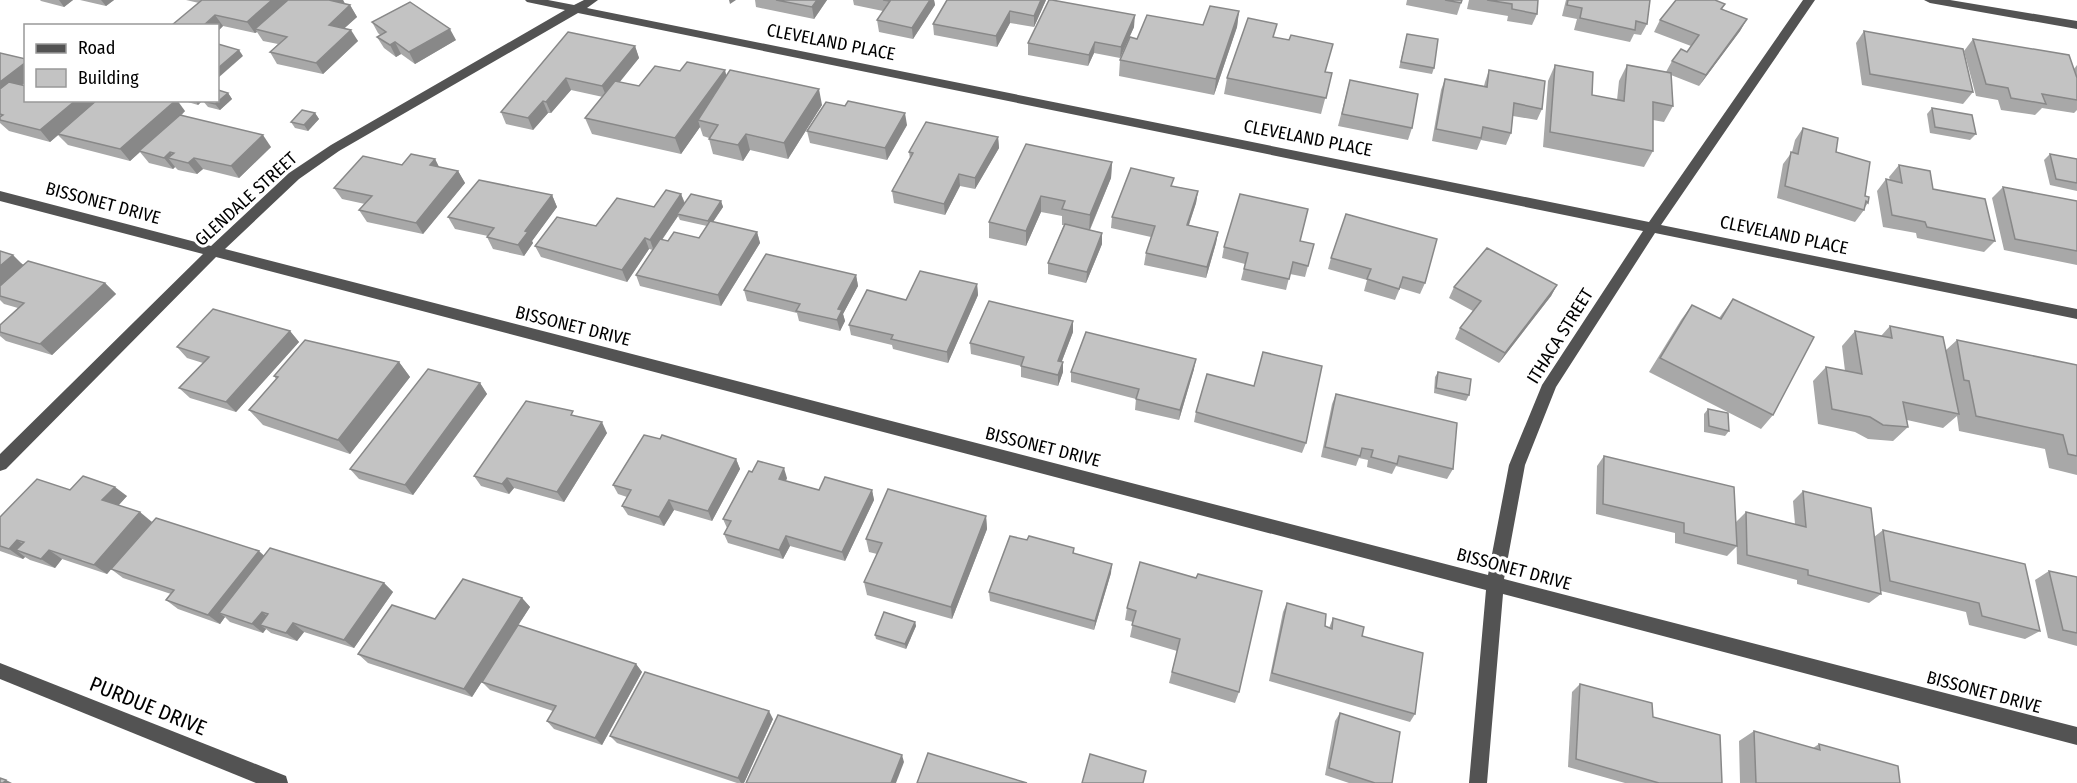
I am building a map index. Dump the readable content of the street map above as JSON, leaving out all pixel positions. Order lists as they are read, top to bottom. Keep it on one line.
{"streets":{"street":["CLEVELAND PLACE","GLENDALE STREET","BISSONET DRIVE","ITHACA STREET","PURDUE DRIVE"]},"crossings":[["CLEVELAND PLACE","GLENDALE STREET"],["CLEVELAND PLACE","ITHACA STREET"],["GLENDALE STREET","BISSONET DRIVE"],["BISSONET DRIVE","ITHACA STREET"]],"legend":["Road","Building"]}
